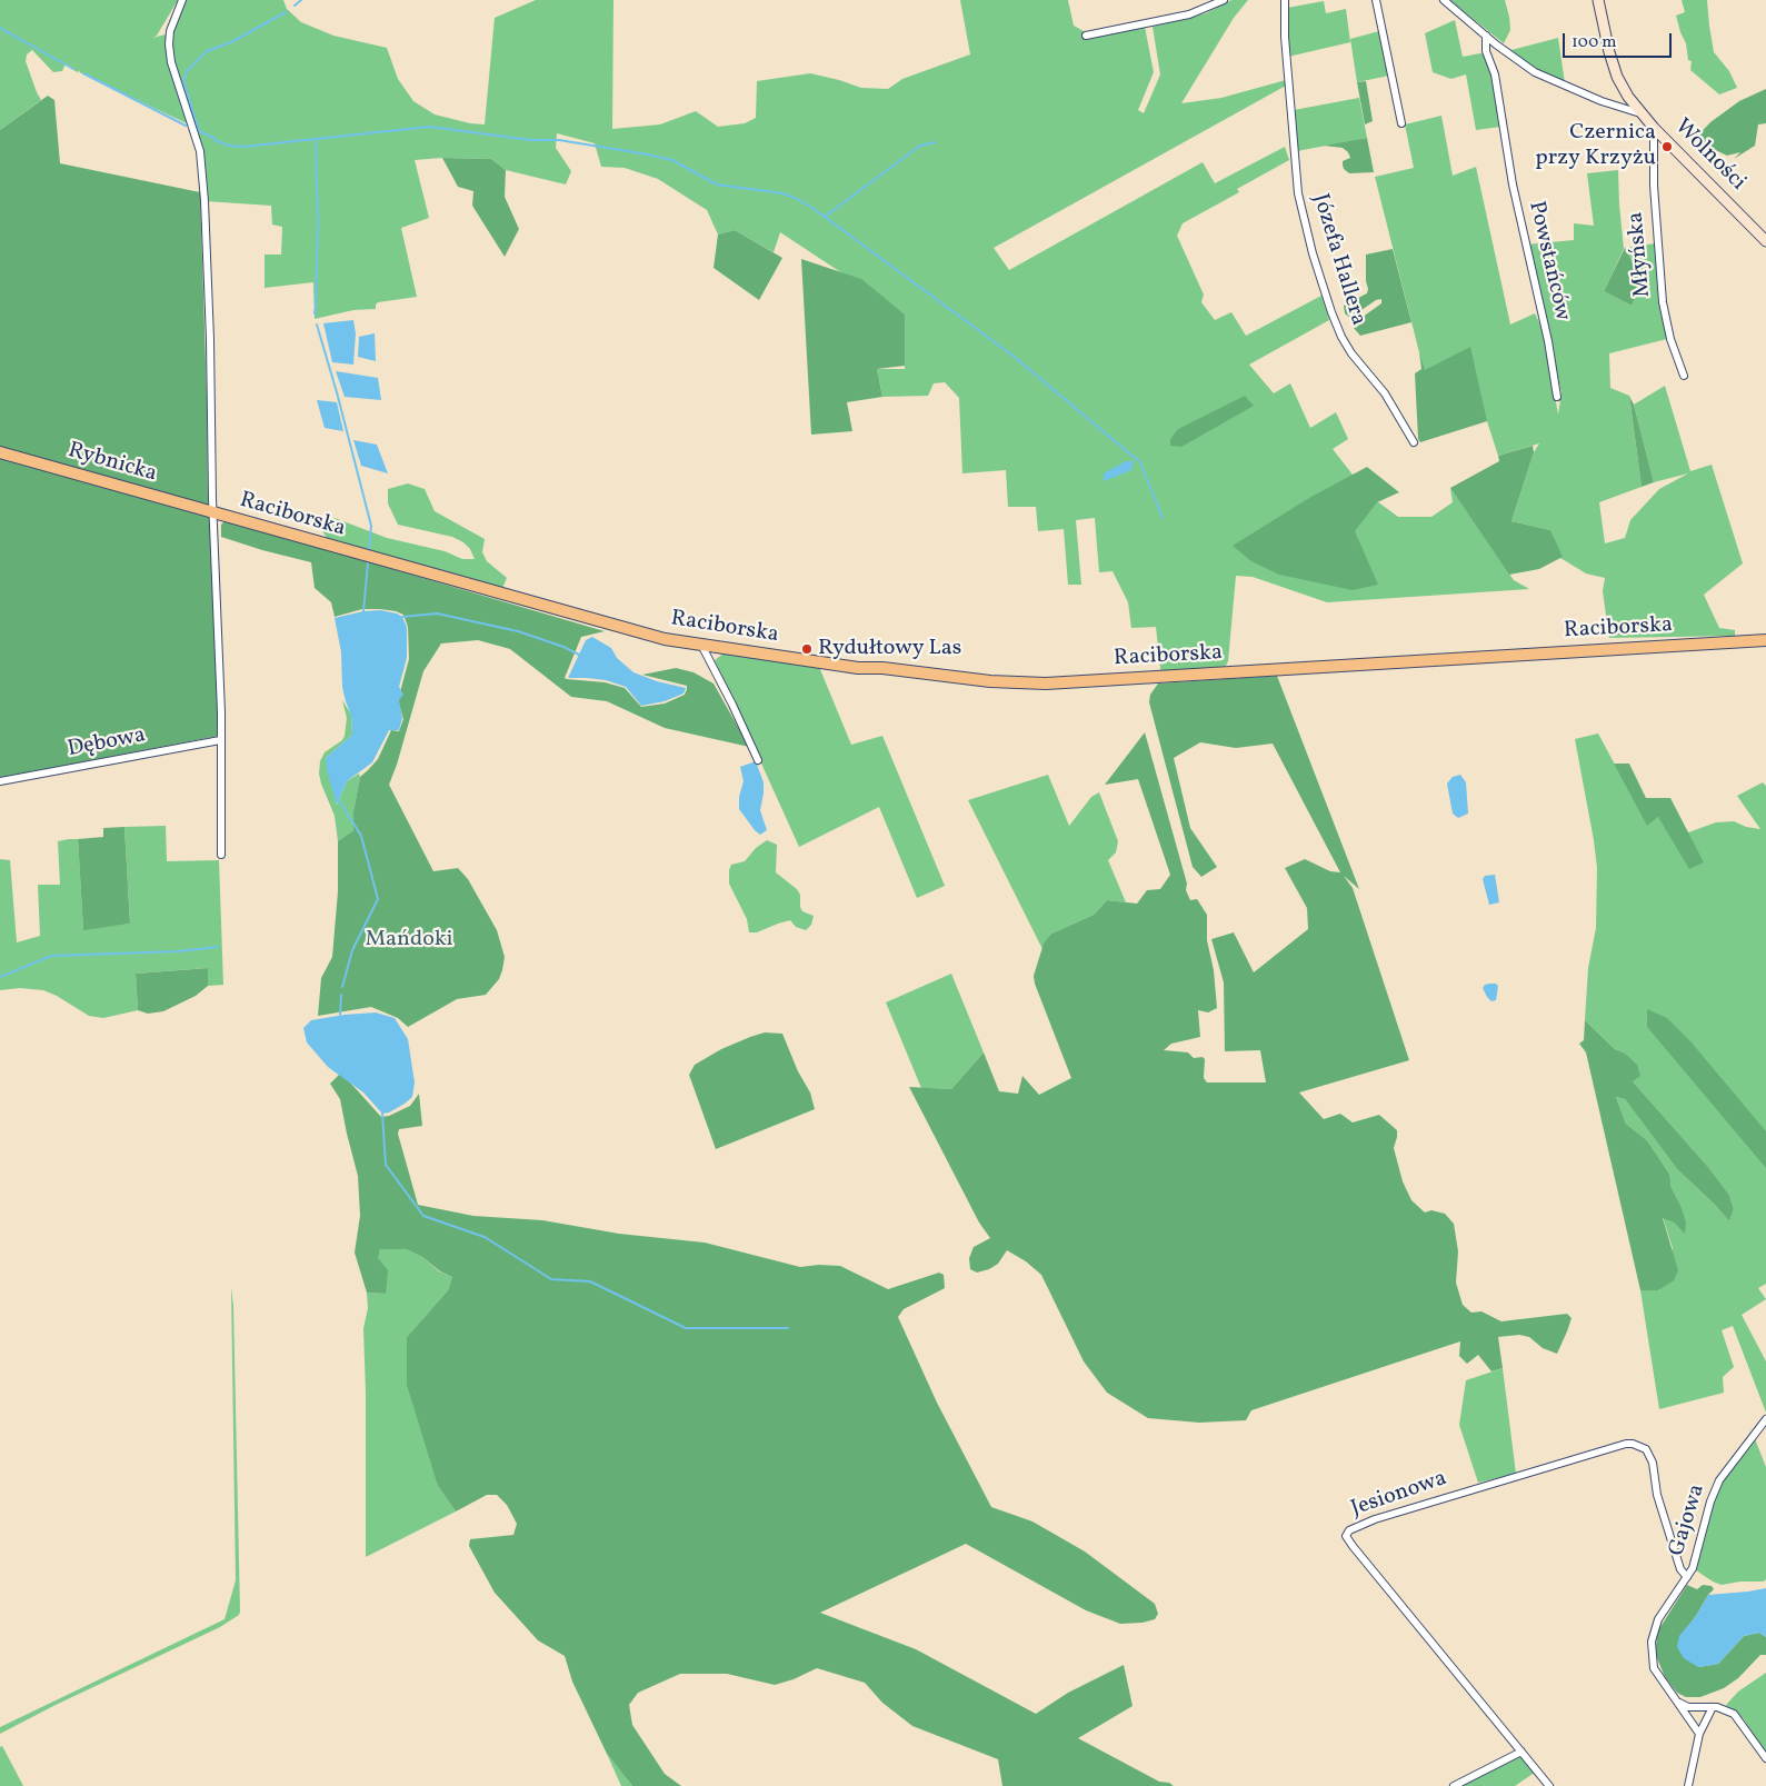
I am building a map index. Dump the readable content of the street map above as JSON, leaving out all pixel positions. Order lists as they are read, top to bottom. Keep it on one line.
{"streets":{"main road":["Rybnicka","Raciborska"],"street":["Wolności","Młyńska","Józefa Hallera","Powstańców","Dębowa","Jesionowa","Gajowa"]},"crossings":[["Wolności","Młyńska"],["Rybnicka","Raciborska"],["Jesionowa","Gajowa"]],"parks":["Mańdoki"],"places":["Czernica przy Krzyżu","Rydułtowy Las"],"scale_bar":"100 m"}
